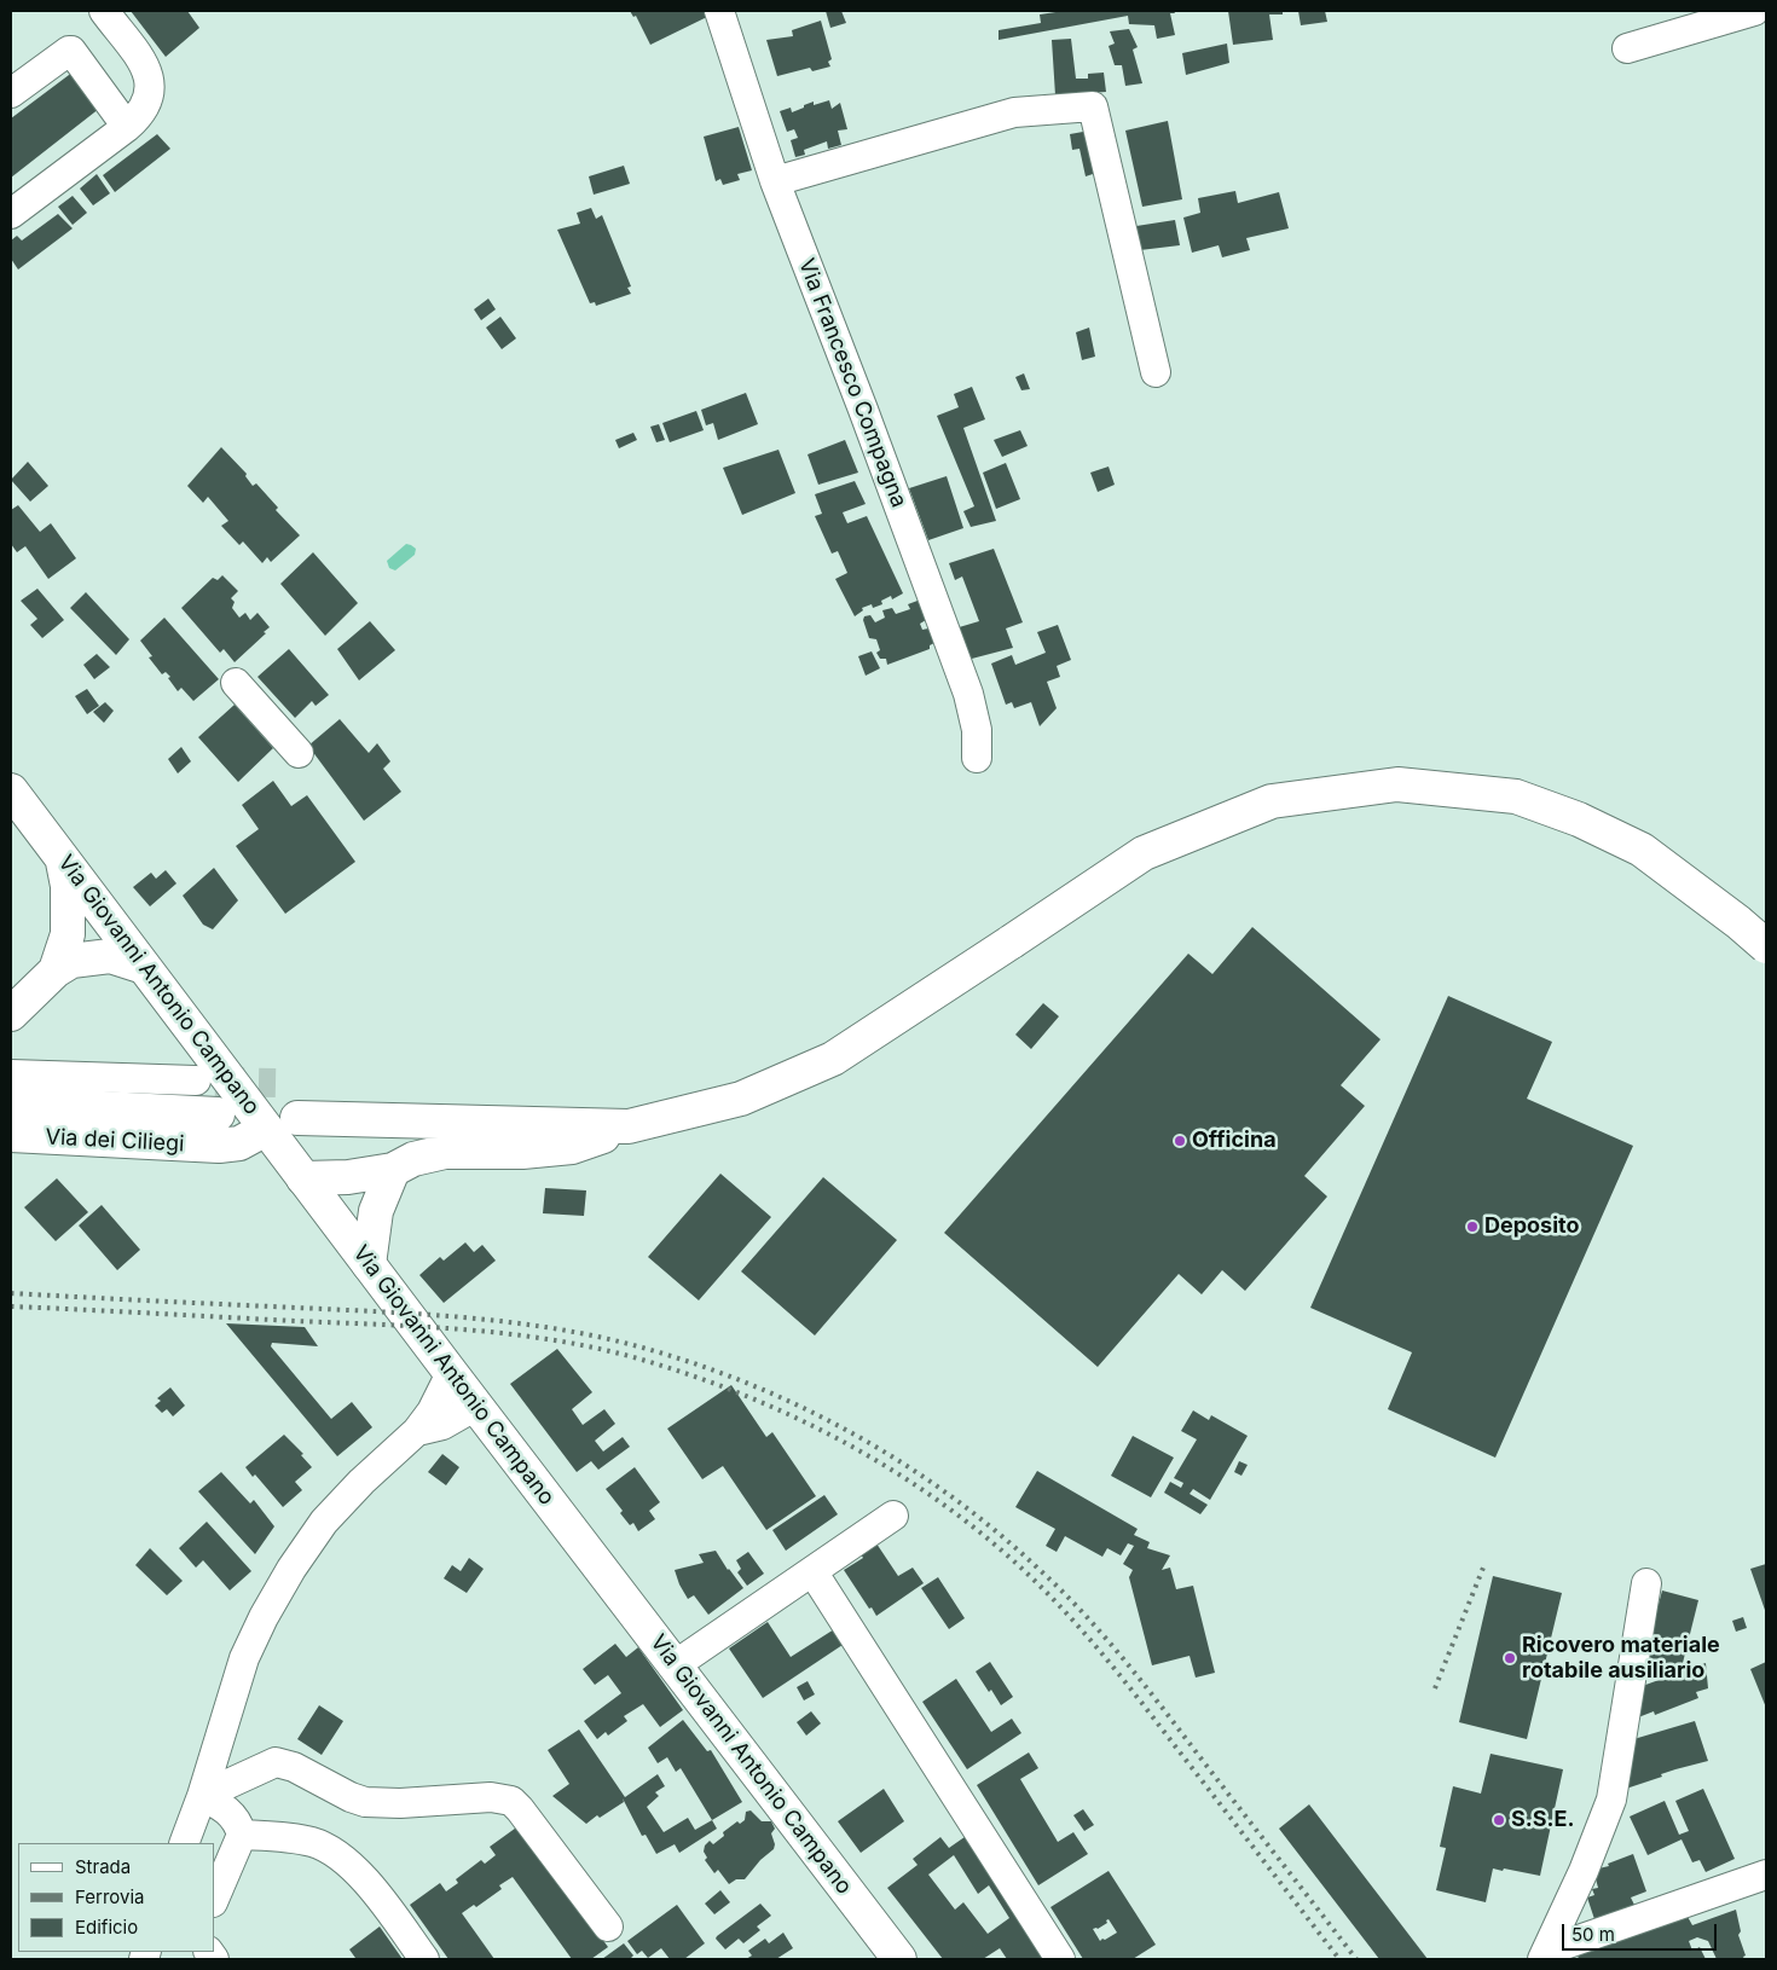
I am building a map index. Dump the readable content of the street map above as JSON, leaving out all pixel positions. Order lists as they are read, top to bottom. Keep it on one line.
{"streets":{"main road":["Via Giovanni Antonio Campano","Via dei Ciliegi"],"street":["Via Francesco Compagna"]},"crossings":[["Via Giovanni Antonio Campano","Via dei Ciliegi"]],"places":["Officina","Deposito","Ricovero materiale rotabile ausiliario","S.S.E."],"legend":["Strada","Ferrovia","Edificio"],"scale_bar":"50 m"}
